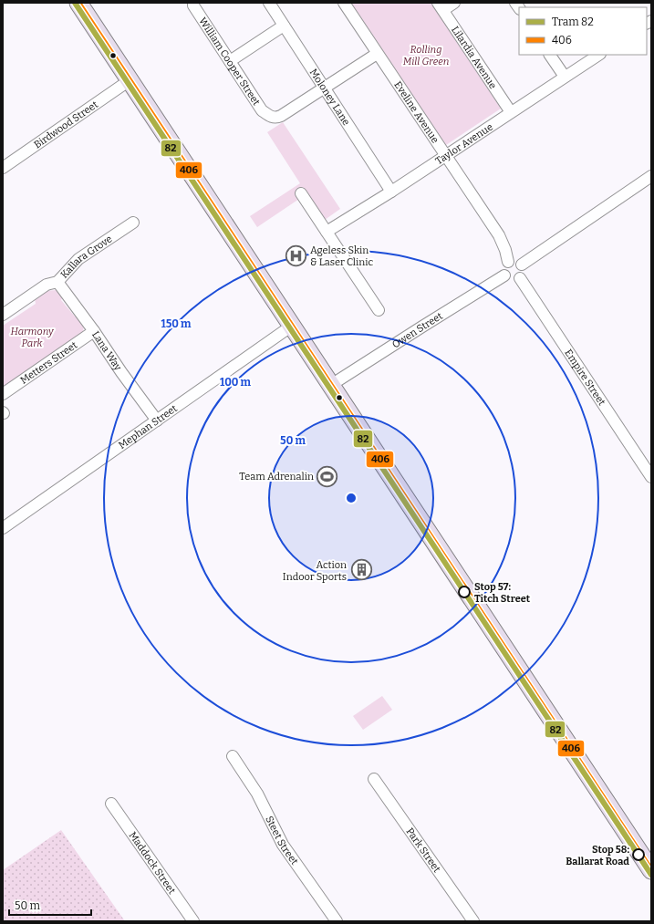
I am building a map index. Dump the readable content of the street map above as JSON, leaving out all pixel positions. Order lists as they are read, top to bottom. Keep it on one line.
{"streets":{"street":["Lilardia Avenue","William Cooper Street","Moloney Lane","Eveline Avenue","Birdwood Street","Taylor Avenue","Kallara Grove","Owen Street","Lana Way","Metters Street","Empire Street","Mephan Street","Steet Street","Park Street","Maddock Street"]},"crossings":[["Lilardia Avenue","Taylor Avenue"],["William Cooper Street","Moloney Lane"],["Moloney Lane","Taylor Avenue"],["Eveline Avenue","Taylor Avenue"],["Eveline Avenue","Owen Street"],["Eveline Avenue","Empire Street"],["Kallara Grove","Lana Way"],["Owen Street","Empire Street"],["Lana Way","Metters Street"],["Lana Way","Mephan Street"]],"parks":["Rolling Mill Green","Harmony Park"],"places":{"hospital":["Ageless Skin & Laser Clinic"],"sports":["Team Adrenalin"],"building":["Action Indoor Sports"],"other":["Stop 57: Titch Street","Stop 58: Ballarat Road"]},"lines":["tram line 82","transit line 406"],"legend":["Tram 82","406"],"scale_bar":"50 m","rings":["150 m","100 m","50 m"]}
